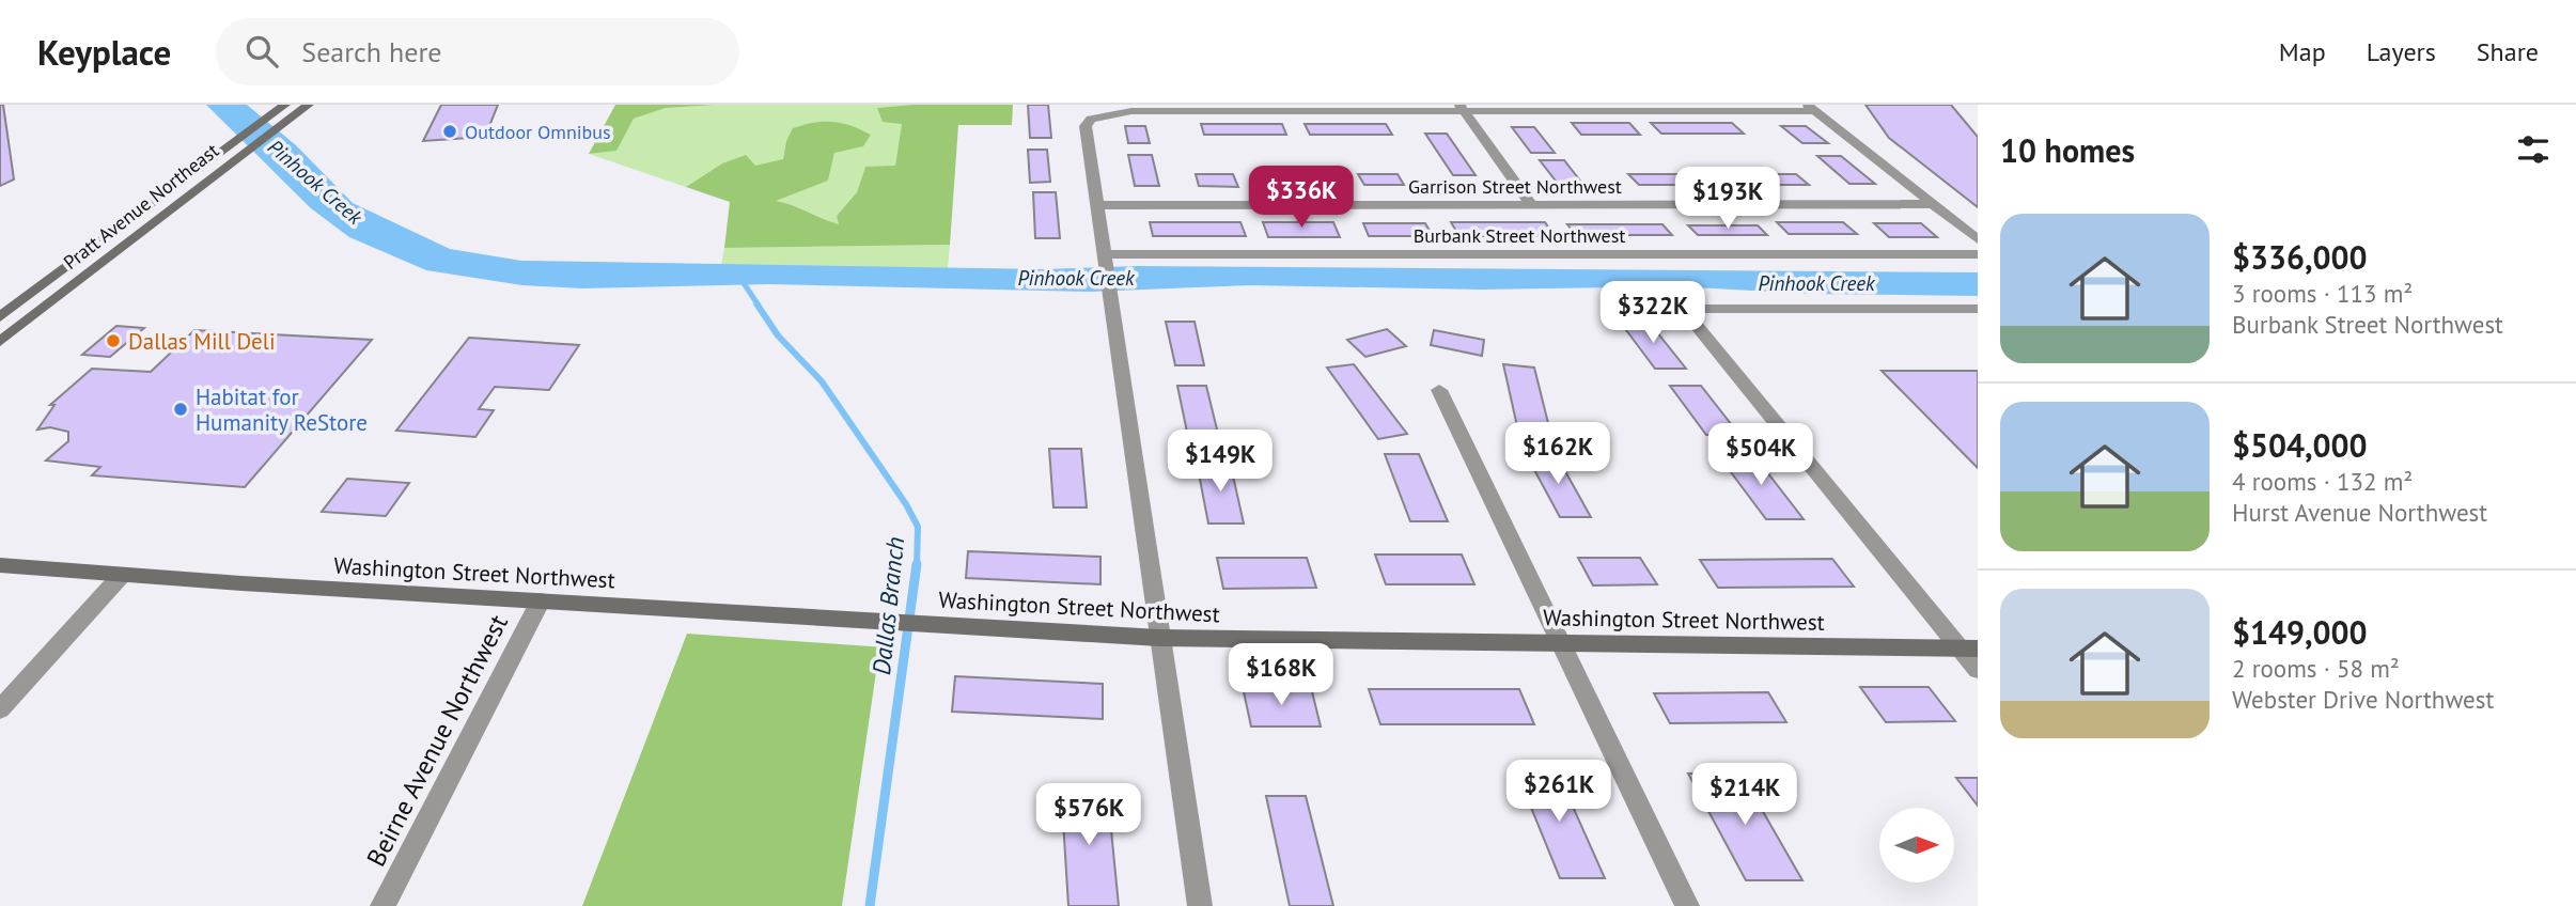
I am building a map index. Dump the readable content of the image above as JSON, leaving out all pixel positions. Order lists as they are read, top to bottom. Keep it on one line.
{"streets":{"main road":["Pratt Avenue Northeast","Washington Street Northwest"],"street":["Garrison Street Northwest","Burbank Street Northwest","Beirne Avenue Northwest"]},"crossings":[["Washington Street Northwest","Beirne Avenue Northwest"]],"water":["Pinhook Creek","Dallas Branch"],"places":["Outdoor Omnibus","Dallas Mill Deli","Habitat for Humanity ReStore"],"north":"right","page":{"header":"Keyplace","search":"Search here","nav":["Map","Layers","Share"],"heading":"10 homes","price":["$336K","$193K","$322K","$162K","$504K","$149K","$168K","$261K","$214K","$576K"],"list":[{"name":"$336,000","note":"3 rooms · 113 m² · Burbank Street Northwest"},{"name":"$504,000","note":"4 rooms · 132 m² · Hurst Avenue Northwest"},{"name":"$149,000","note":"2 rooms · 58 m² · Webster Drive Northwest"}]}}
